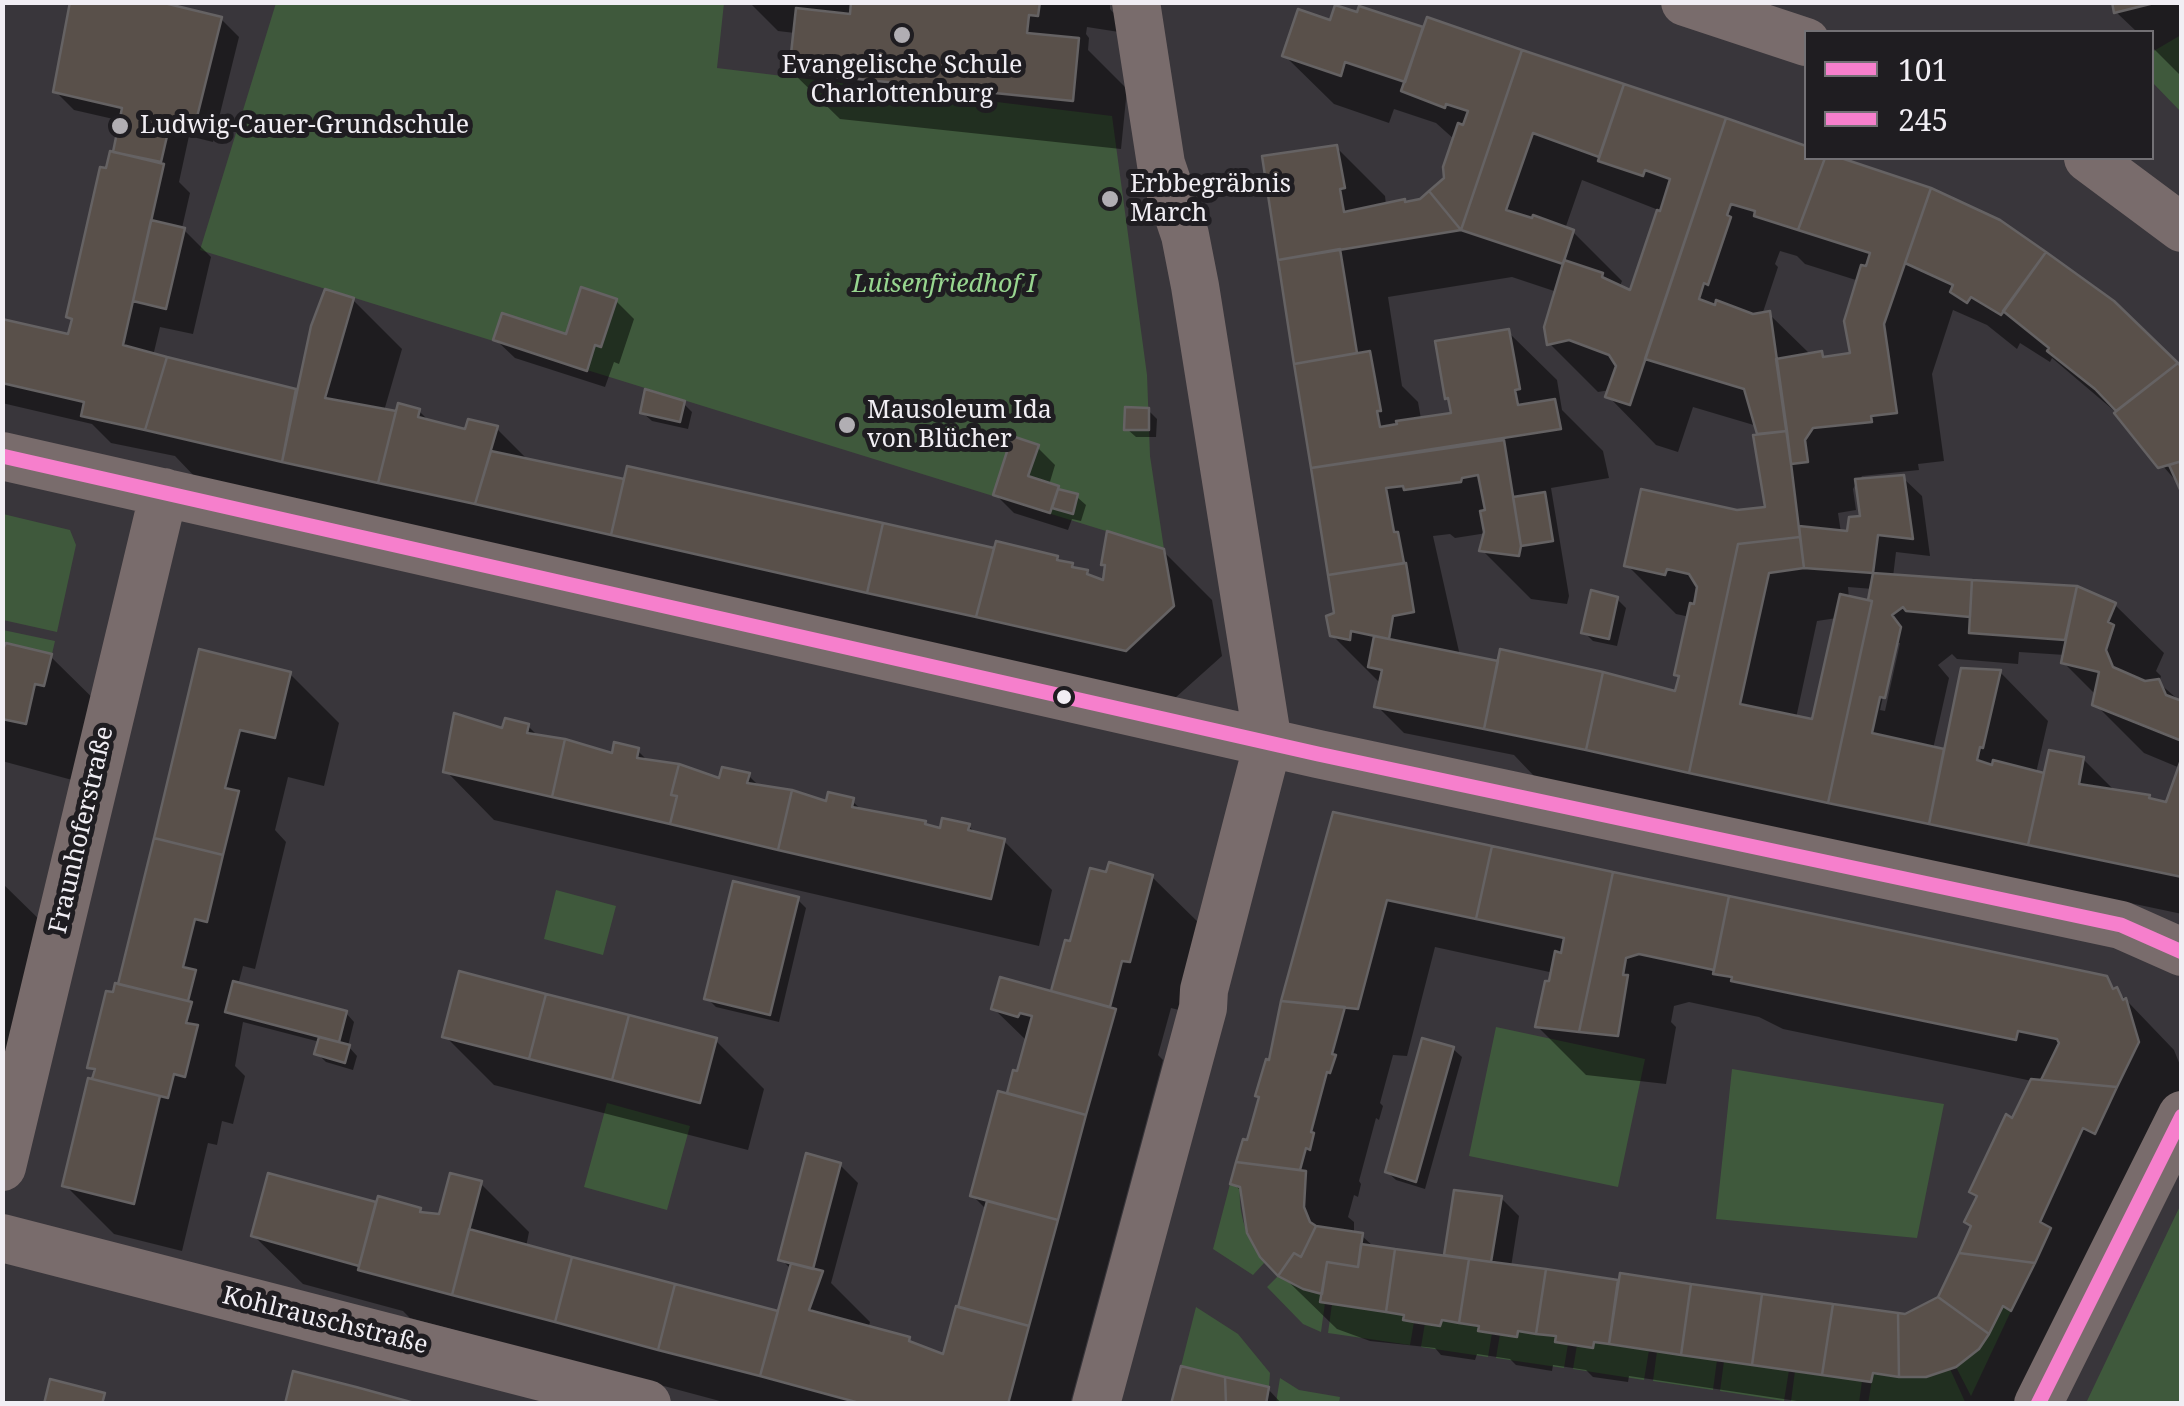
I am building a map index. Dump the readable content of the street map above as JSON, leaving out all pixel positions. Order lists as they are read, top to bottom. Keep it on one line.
{"streets":{"street":["Fraunhoferstraße","Kohlrauschstraße"]},"parks":["Luisenfriedhof I"],"places":["Evangelische Schule Charlottenburg","Ludwig-Cauer-Grundschule","Erbbegräbnis March","Mausoleum Ida von Blücher"],"lines":["transit line 101","transit line 245"],"legend":["101","245"]}
